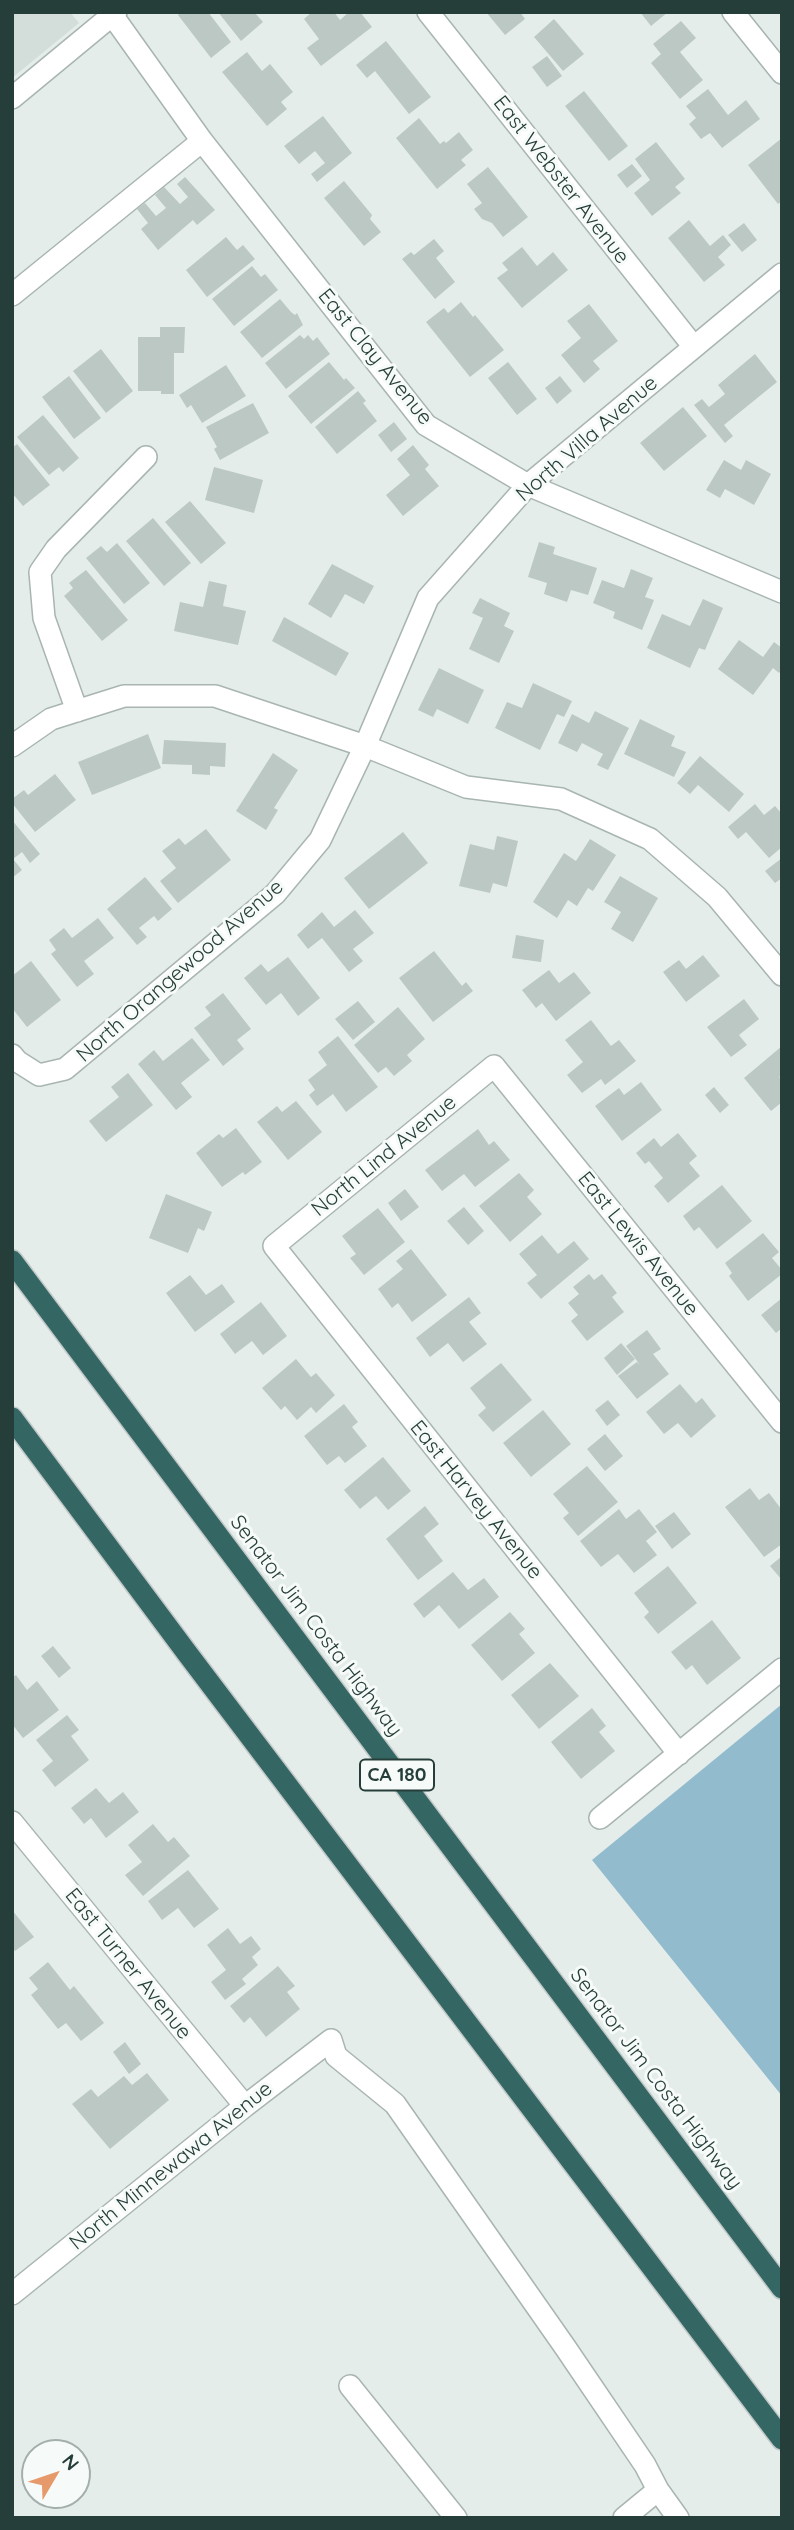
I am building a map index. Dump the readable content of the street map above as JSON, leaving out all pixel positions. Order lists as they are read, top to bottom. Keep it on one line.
{"streets":{"highway":["Senator Jim Costa Highway","CA 180"],"street":["East Webster Avenue","East Clay Avenue","North Villa Avenue","North Orangewood Avenue","North Lind Avenue","East Lewis Avenue","East Harvey Avenue","East Turner Avenue","North Minnewawa Avenue"]},"crossings":[["East Webster Avenue","North Villa Avenue"],["East Clay Avenue","North Villa Avenue"],["North Villa Avenue","North Orangewood Avenue"],["North Lind Avenue","East Lewis Avenue"],["North Lind Avenue","East Harvey Avenue"],["East Turner Avenue","North Minnewawa Avenue"]],"north":"top right"}
